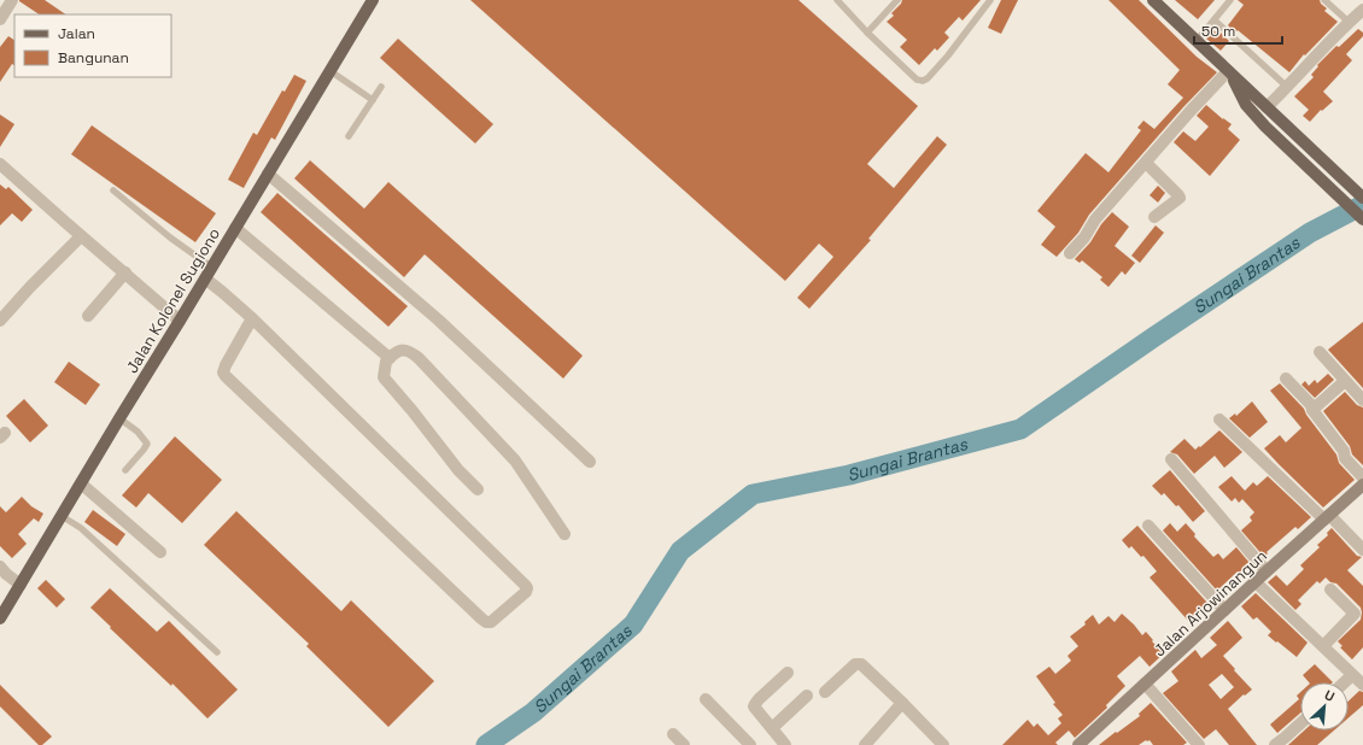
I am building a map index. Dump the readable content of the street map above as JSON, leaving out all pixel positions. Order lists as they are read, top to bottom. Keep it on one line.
{"streets":{"main road":["Jalan Kolonel Sugiono","Jalan Arjowinangun"]},"water":["Sungai Brantas"],"legend":["Jalan","Bangunan"],"scale_bar":"50 m","north":"top right"}
